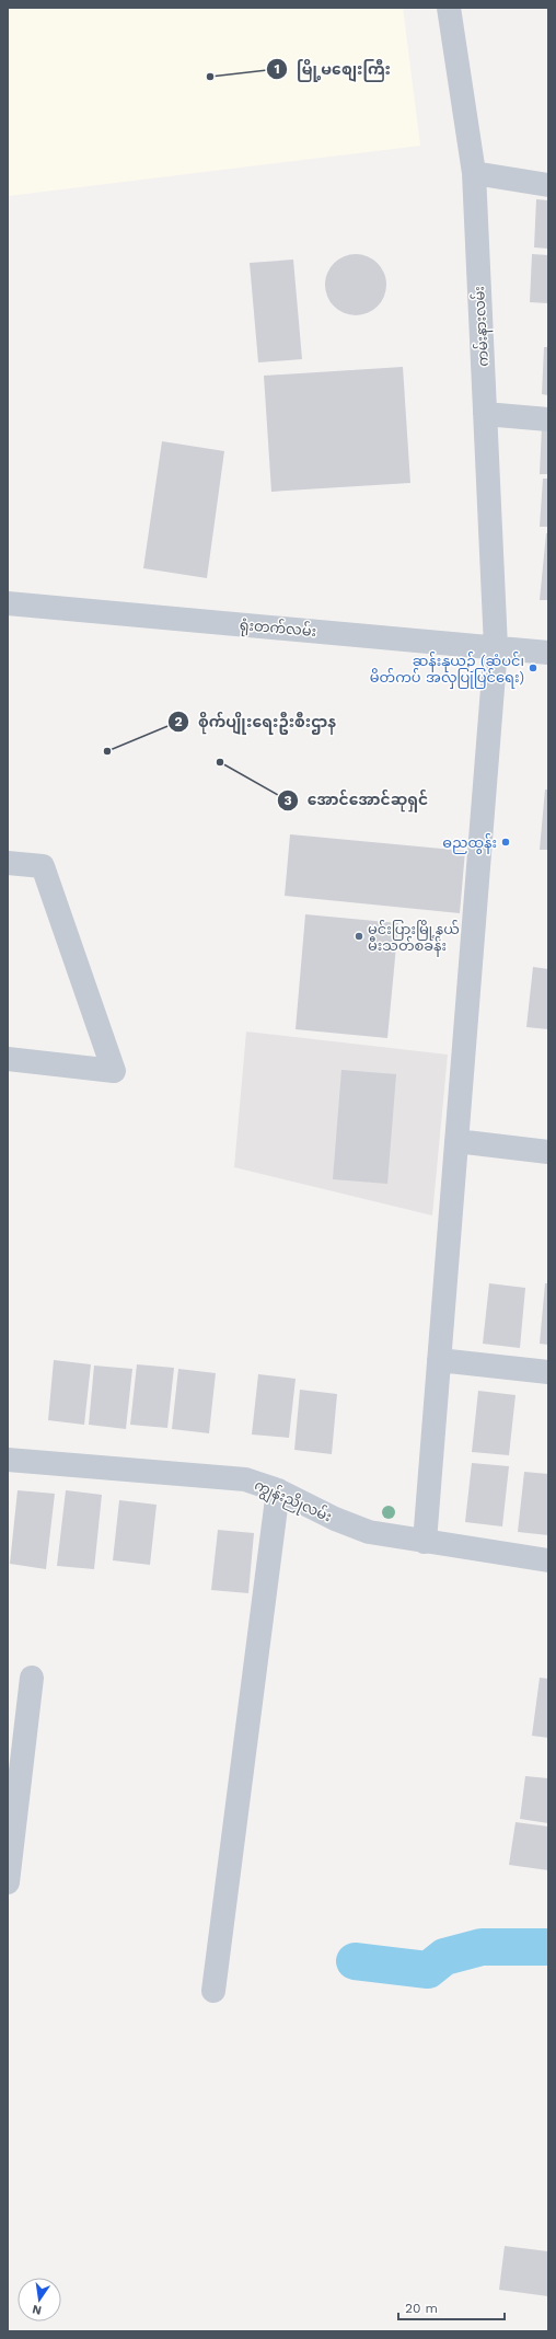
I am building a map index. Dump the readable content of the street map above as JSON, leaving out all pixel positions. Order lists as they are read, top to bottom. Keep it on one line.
{"streets":{"street":["ကမ်းနားလမ်း","ရုံးတက်လမ်း","ကျွန်းညိုလမ်း"]},"crossings":[["ကမ်းနားလမ်း","ရုံးတက်လမ်း"],["ကမ်းနားလမ်း","ကျွန်းညိုလမ်း"]],"places":["မြို့မစျေးကြီး","ဆန်းနုယဉ် (ဆံပင်၊ မိတ်ကပ် အလှပြုပြင်ရေး)","စိုက်ပျိုးရေးဦးစီးဌာန","အောင်အောင်ဆုရှင်","ဓညထွန်း","မင်းပြားမြို့နယ် မီးသတ်စခန်း"],"scale_bar":"20 m","north":"bottom"}
